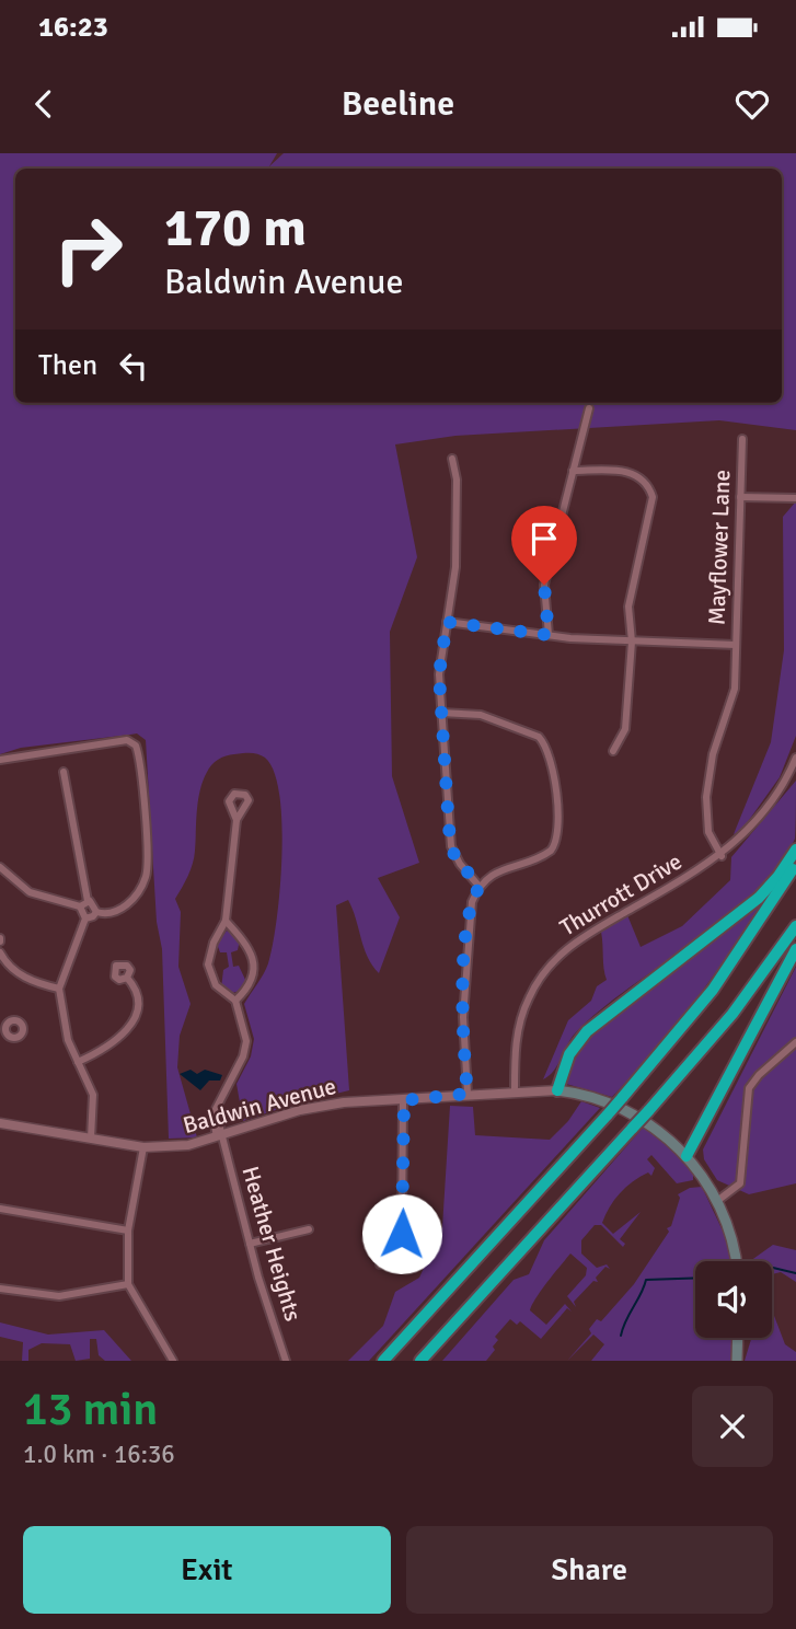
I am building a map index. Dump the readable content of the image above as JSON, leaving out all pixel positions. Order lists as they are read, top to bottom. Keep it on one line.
{"streets":{"main road":["Baldwin Avenue"],"street":["Mayflower Lane","Thurrott Drive","Heather Heights"]},"crossings":[["Thurrott Drive","Baldwin Avenue"],["Baldwin Avenue","Heather Heights"]],"page":{"status":"16:23","header":"Beeline","turn":["170 m","Baldwin Avenue"],"then":"Then","heading":["13 min","1.0 km · 16:36"],"buttons":["Exit","Share"]}}
